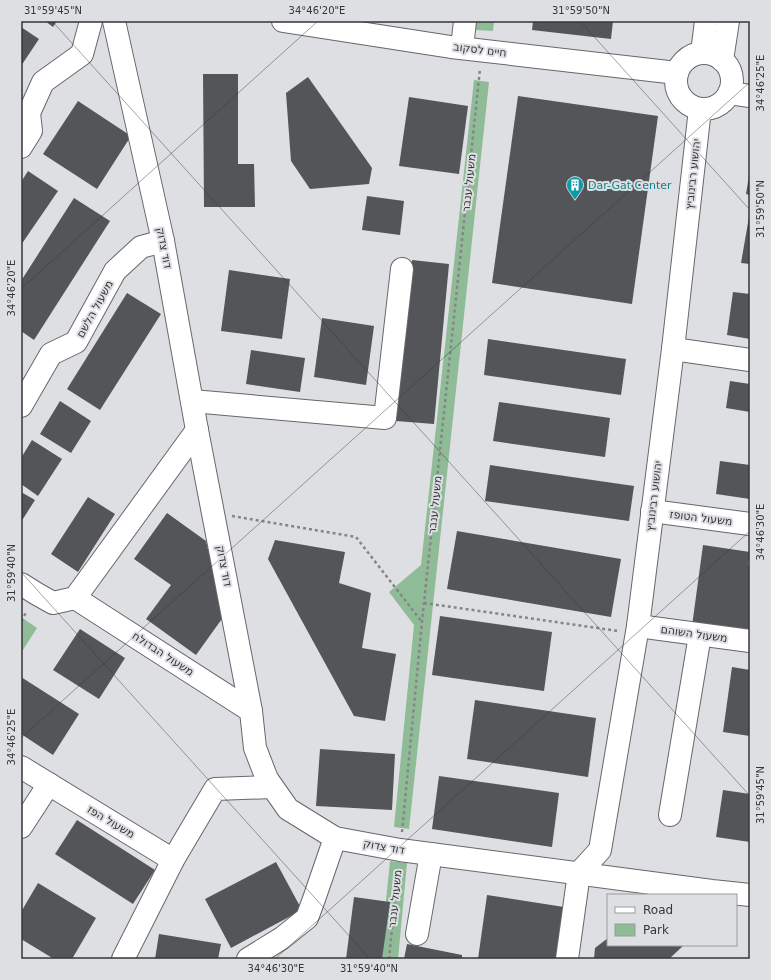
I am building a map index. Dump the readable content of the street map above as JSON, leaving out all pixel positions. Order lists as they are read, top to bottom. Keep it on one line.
{"streets":{"street":["חיים לסקוב","יהושוע רבינוביץ","דוד צדוק","משעול הלשם","משעול הטופז","משעול השוהם","משעול הבדולח","משעול הפז"],"path":["משעול ענבר"]},"crossings":[["חיים לסקוב","יהושוע רבינוביץ"],["חיים לסקוב","משעול ענבר"],["יהושוע רבינוביץ","דוד צדוק"],["יהושוע רבינוביץ","משעול הטופז"],["יהושוע רבינוביץ","משעול השוהם"],["משעול ענבר","דוד צדוק"],["דוד צדוק","משעול הלשם"],["דוד צדוק","משעול הבדולח"]],"places":{"building":["Dar-Gat Center"]},"legend":["Road","Park"],"coordinates":["31°59'45\"N","34°46'20\"E","31°59'50\"N","34°46'25\"E","34°46'30\"E","31°59'40\"N"]}
